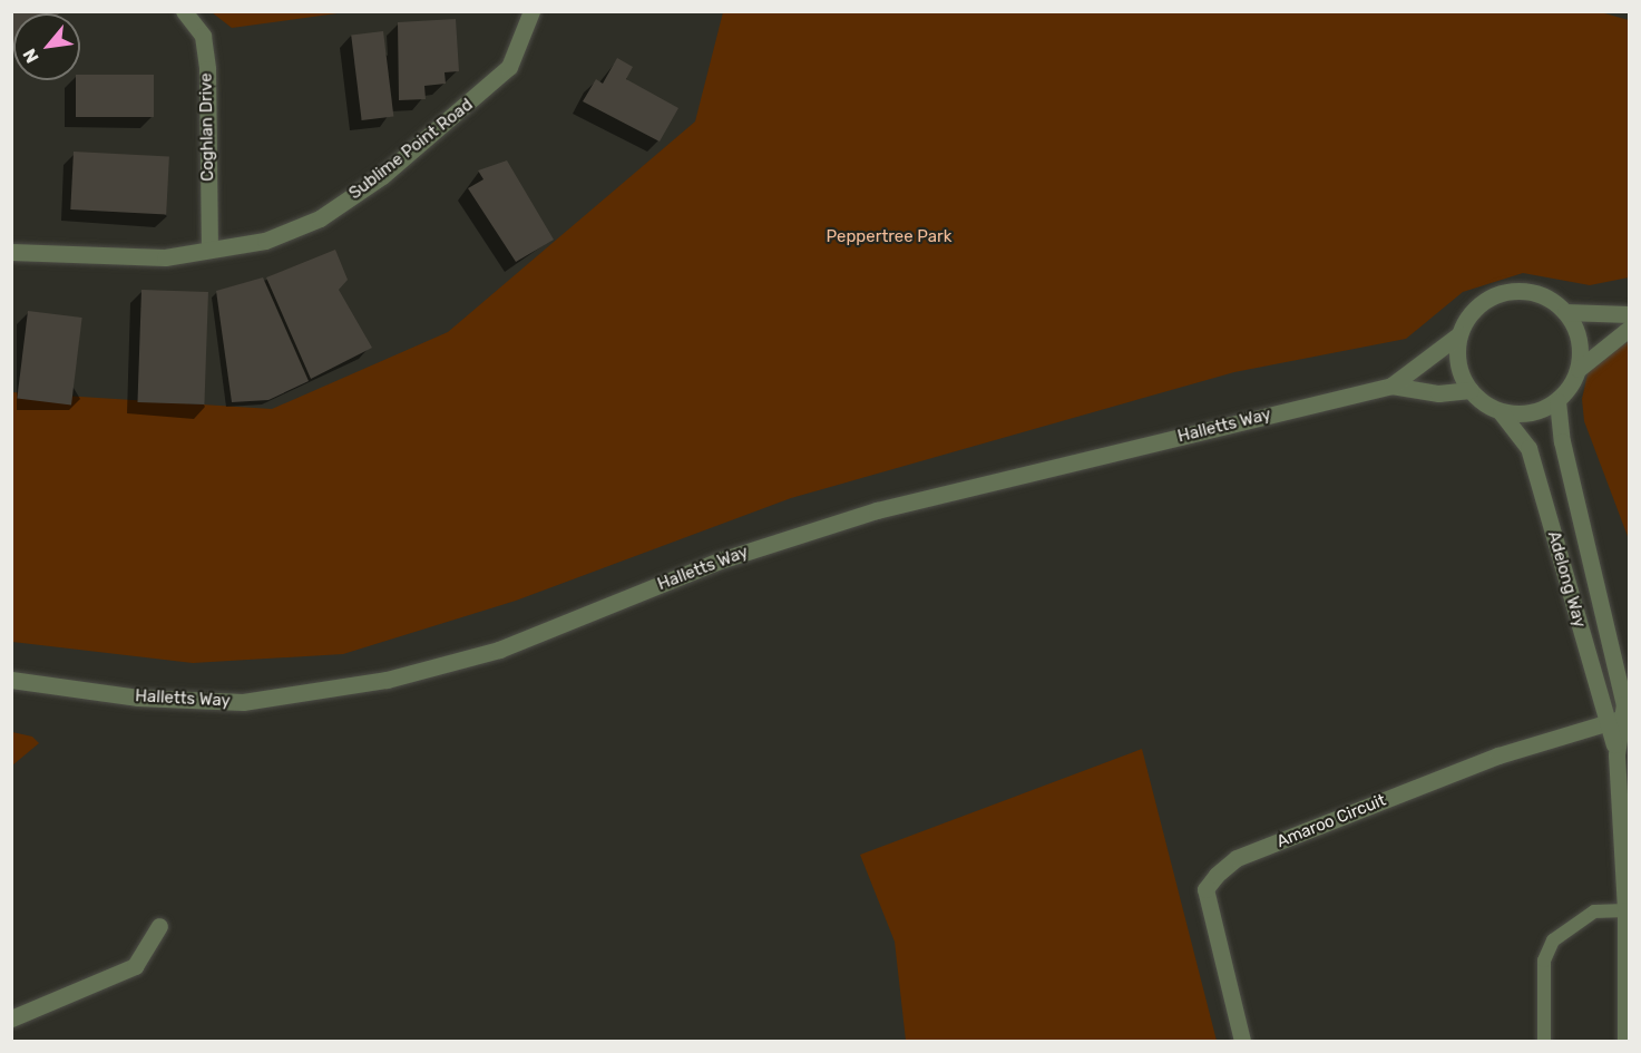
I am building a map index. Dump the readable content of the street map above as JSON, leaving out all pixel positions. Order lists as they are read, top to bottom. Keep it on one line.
{"streets":{"street":["Coghlan Drive","Sublime Point Road","Halletts Way","Adelong Way","Amaroo Circuit"]},"crossings":[["Coghlan Drive","Sublime Point Road"],["Halletts Way","Adelong Way"],["Adelong Way","Amaroo Circuit"]],"parks":["Peppertree Park"],"north":"bottom left"}
